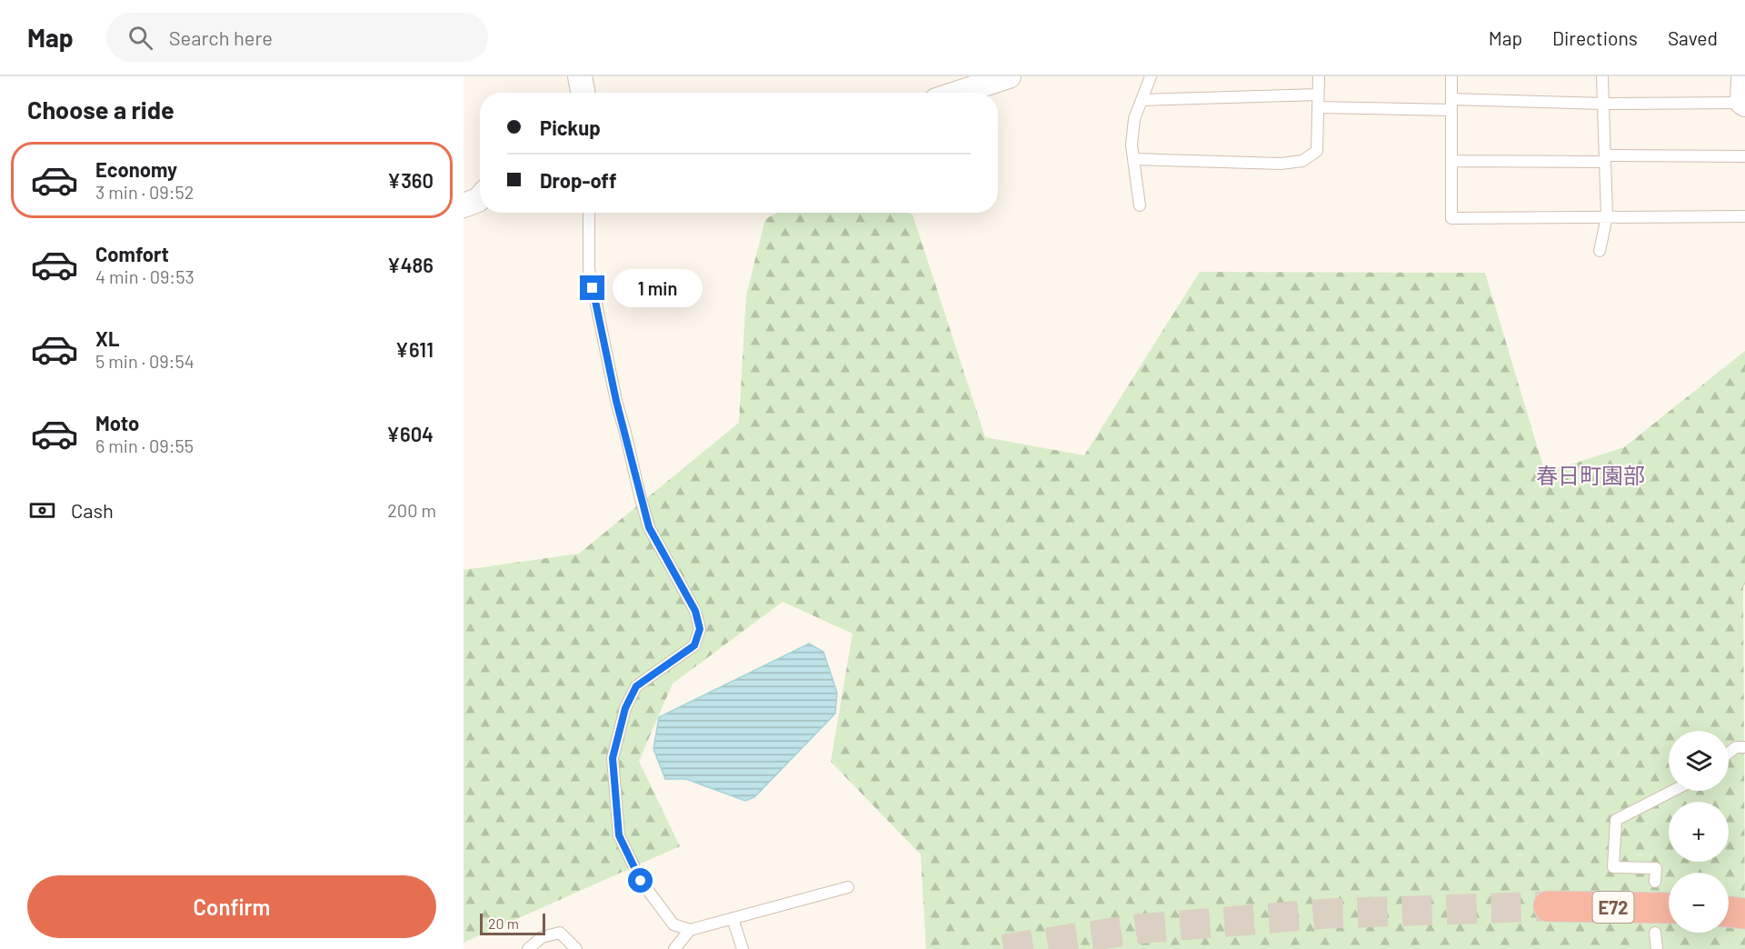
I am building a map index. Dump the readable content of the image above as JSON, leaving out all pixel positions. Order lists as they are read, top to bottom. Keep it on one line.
{"streets":{"highway":["E72"]},"districts":["春日町園部"],"scale_bar":"20 m","page":{"header":"Map","search":"Search here","nav":["Map","Directions","Saved"],"heading":"Choose a ride","banner":["Pickup","Drop-off"],"list":[{"name":"Economy","note":"3 min · 09:52","value":"¥360"},{"name":"Comfort","note":"4 min · 09:53","value":"¥486"},{"name":"XL","note":"5 min · 09:54","value":"¥611"},{"name":"Moto","note":"6 min · 09:55","value":"¥604"}],"bubble":"1 min","pay":["Cash","200 m"],"map_buttons":["+","−"],"buttons":"Confirm","scale":"20 m"}}
